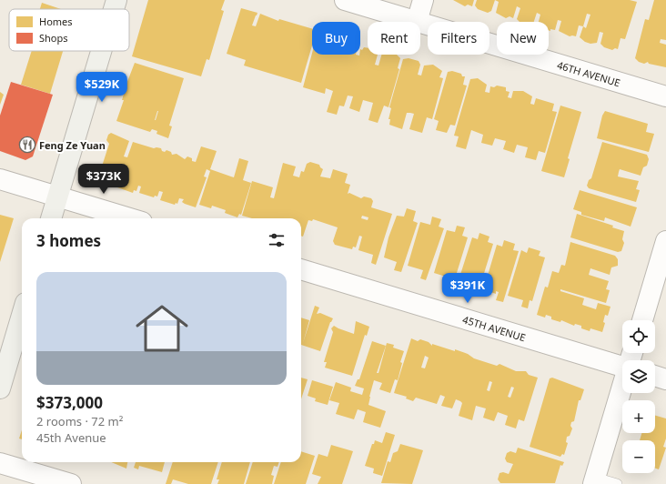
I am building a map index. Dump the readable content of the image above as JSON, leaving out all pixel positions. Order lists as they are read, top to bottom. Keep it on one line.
{"streets":{"street":["46TH AVENUE","45TH AVENUE"]},"places":{"restaurant":["Feng Ze Yuan"]},"legend":["Homes","Shops"],"page":{"chip":["Buy","Rent","Filters","New"],"price":["$529K","$373K","$391K"],"heading":"3 homes","list":[{"name":"$373,000","note":"2 rooms · 72 m² · 45th Avenue"}],"map_buttons":["+","−"]}}
